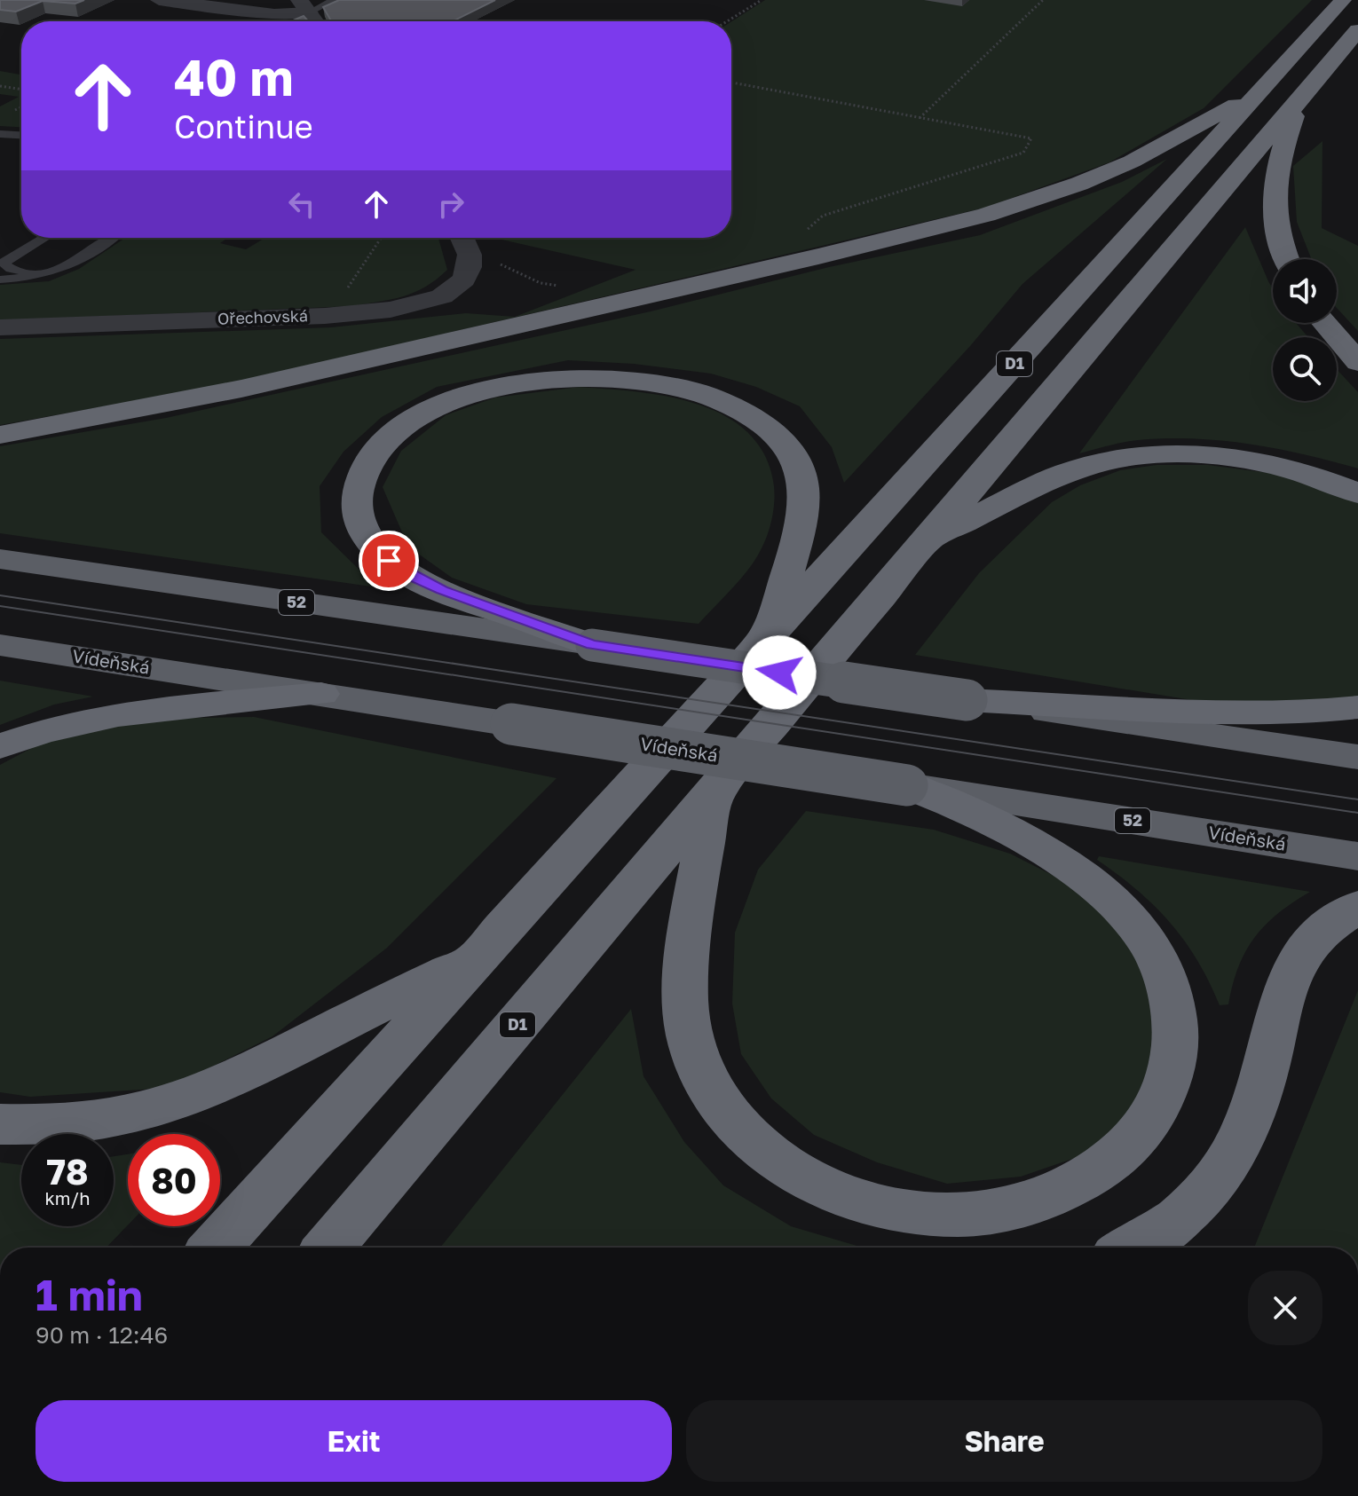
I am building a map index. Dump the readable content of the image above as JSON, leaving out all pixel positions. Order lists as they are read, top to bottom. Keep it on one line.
{"streets":{"highway":["D1","52","Vídeňská"],"street":["Ořechovská"]},"page":{"turn":["40 m","Continue"],"speed":"78 km/h","limit":"80","heading":["1 min","90 m · 12:46"],"buttons":["Exit","Share"]}}
